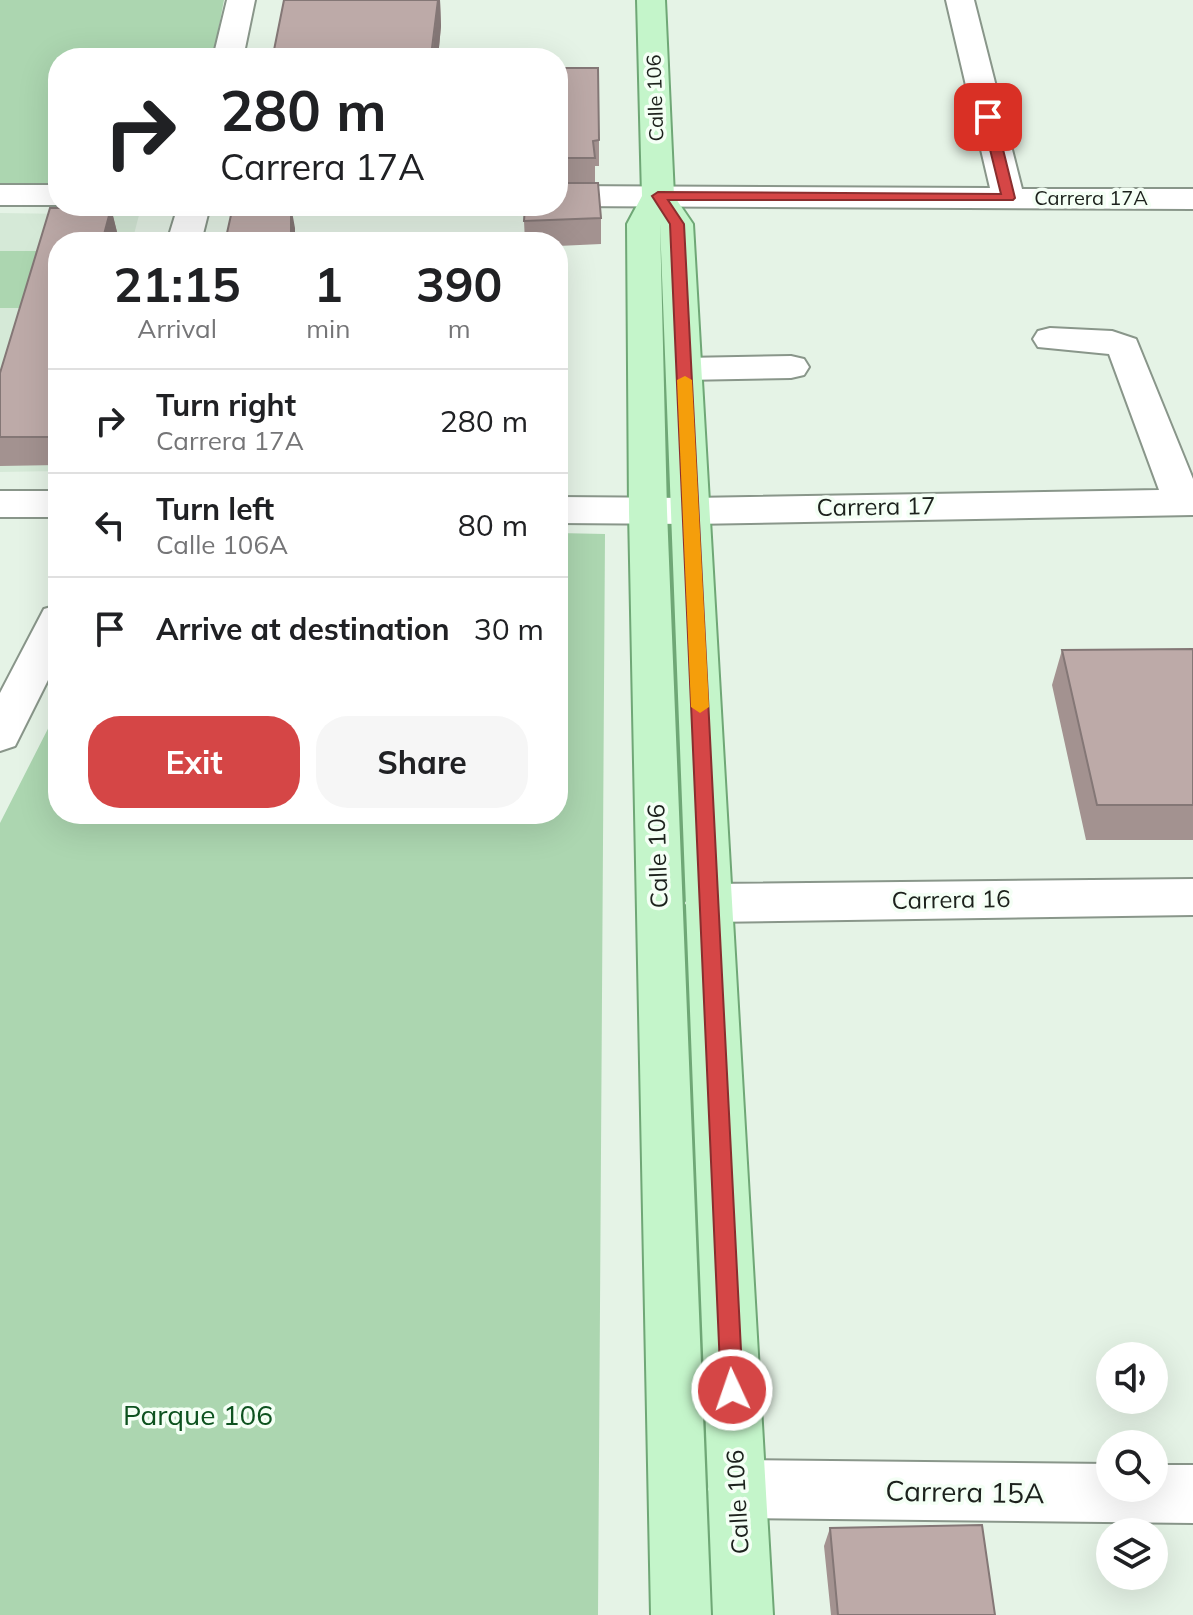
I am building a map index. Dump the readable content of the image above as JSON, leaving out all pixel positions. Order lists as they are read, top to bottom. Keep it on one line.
{"streets":{"main road":["Calle 106"],"street":["Carrera 17A","Carrera 17","Carrera 16","Carrera 15A"]},"crossings":[["Calle 106","Carrera 17A"],["Calle 106","Carrera 17"],["Calle 106","Carrera 16"],["Calle 106","Carrera 15A"]],"parks":["Parque 106"],"page":{"turn":["280 m","Carrera 17A"],"eta":["21:15","Arrival","1","min","390","m"],"list":[{"name":"Turn right","note":"Carrera 17A","value":"280 m"},{"name":"Turn left","note":"Calle 106A","value":"80 m"},{"name":"Arrive at destination","value":"30 m"}],"buttons":["Exit","Share"]}}
